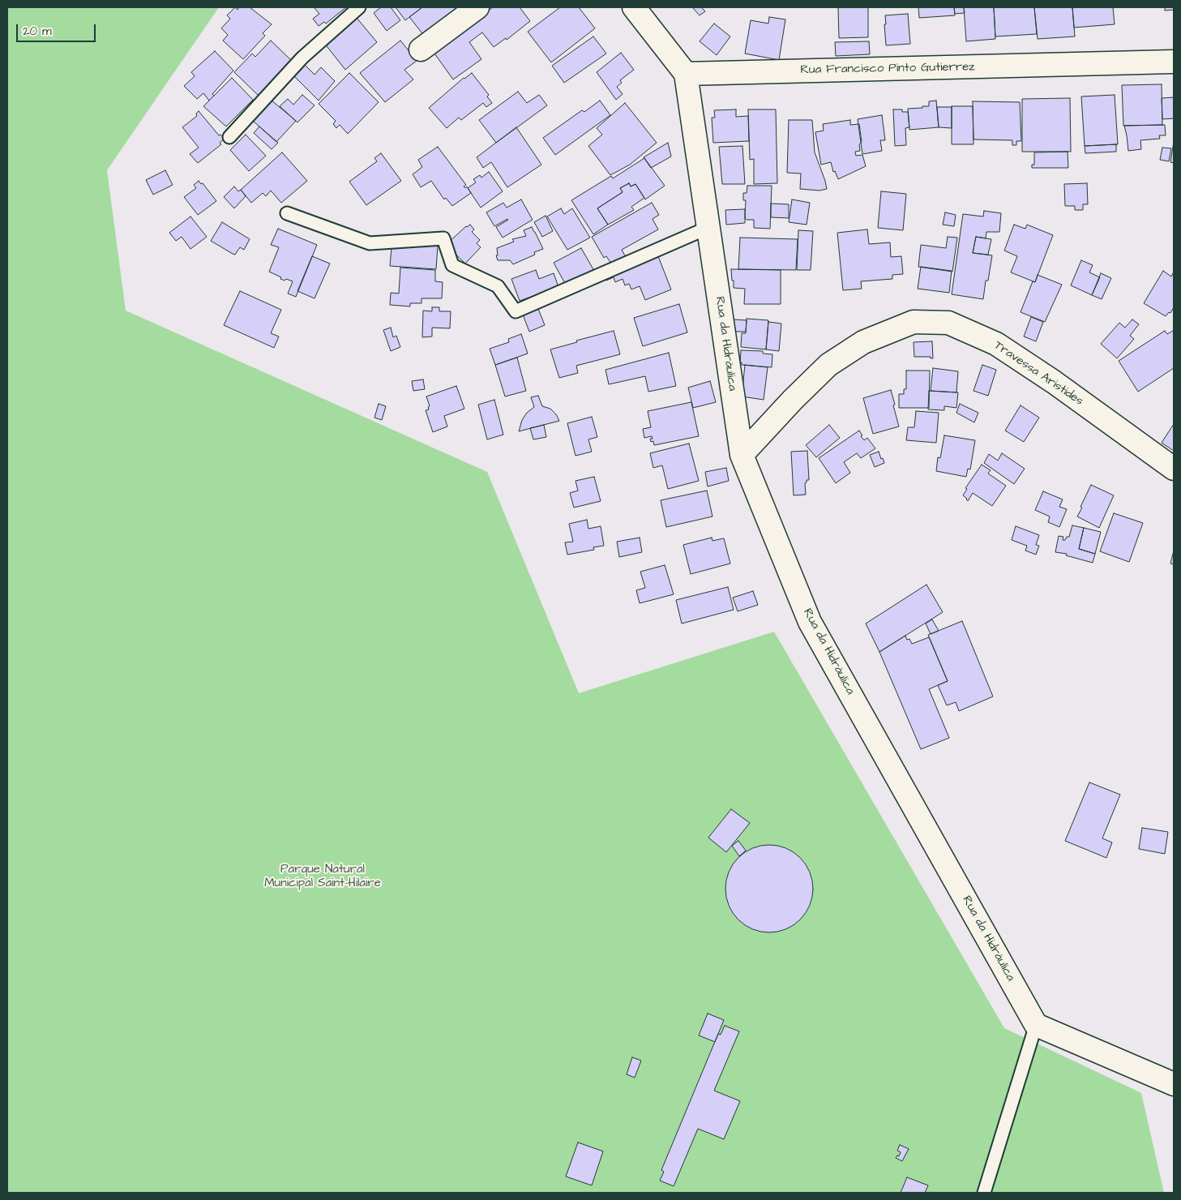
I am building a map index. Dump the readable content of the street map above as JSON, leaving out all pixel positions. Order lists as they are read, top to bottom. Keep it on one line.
{"streets":{"street":["Rua Francisco Pinto Gutierrez","Rua da Hidráulica","Travessa Aristides"]},"crossings":[["Rua Francisco Pinto Gutierrez","Rua da Hidráulica"],["Rua da Hidráulica","Travessa Aristides"]],"parks":["Parque Natural Municipal Saint-Hilaire"],"scale_bar":"20 m"}
